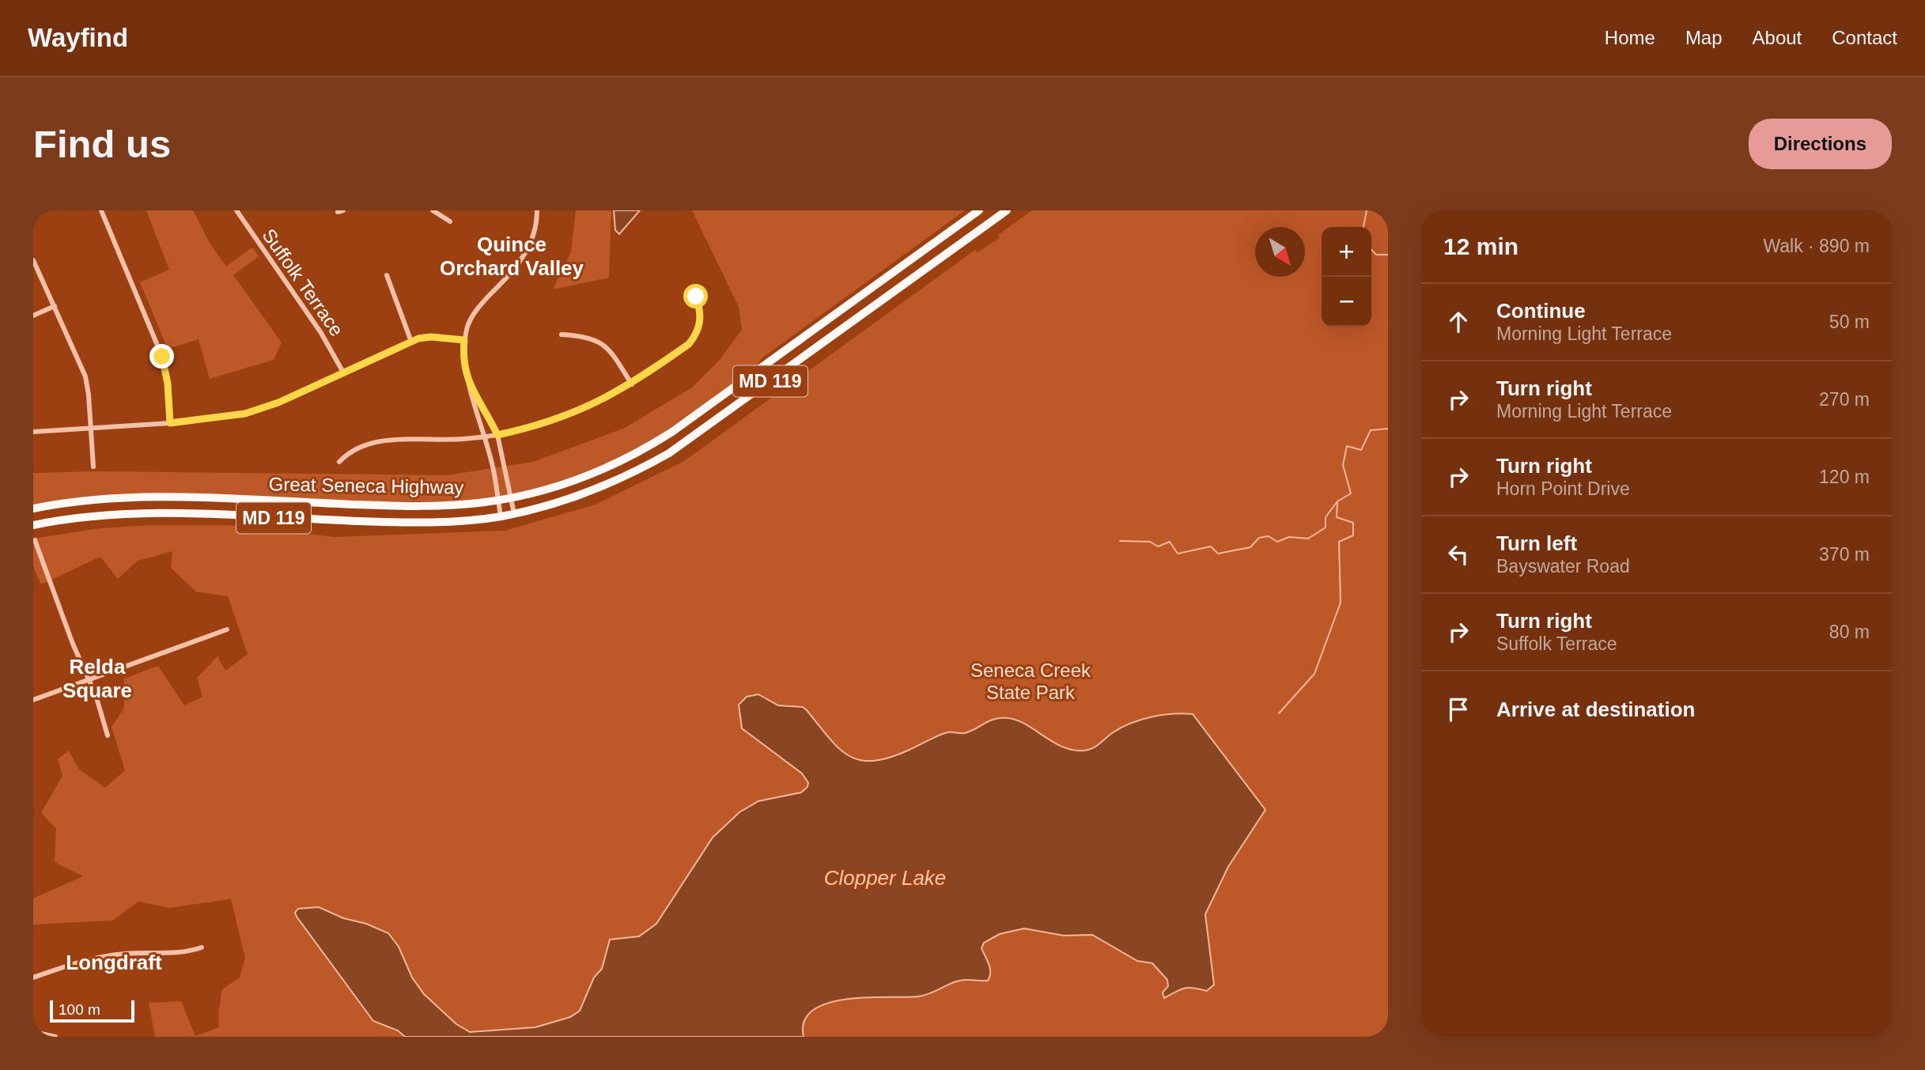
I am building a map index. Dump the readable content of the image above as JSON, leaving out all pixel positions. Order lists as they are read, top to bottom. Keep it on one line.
{"streets":{"main road":["MD 119","Great Seneca Highway"],"street":["Suffolk Terrace"]},"districts":["Quince Orchard Valley","Relda Square","Longdraft"],"water":["Clopper Lake"],"parks":["Seneca Creek State Park"],"scale_bar":"100 m","north":"bottom right","page":{"header":"Wayfind","nav":["Home","Map","About","Contact"],"buttons":"Directions","title":"Find us","heading":["12 min","Walk · 890 m"],"map_buttons":["+","−"],"list":[["Continue","Morning Light Terrace","50 m"],["Turn right","Morning Light Terrace","270 m"],["Turn right","Horn Point Drive","120 m"],["Turn left","Bayswater Road","370 m"],["Turn right","Suffolk Terrace","80 m"],"Arrive at destination"],"scale":"100 m"}}
